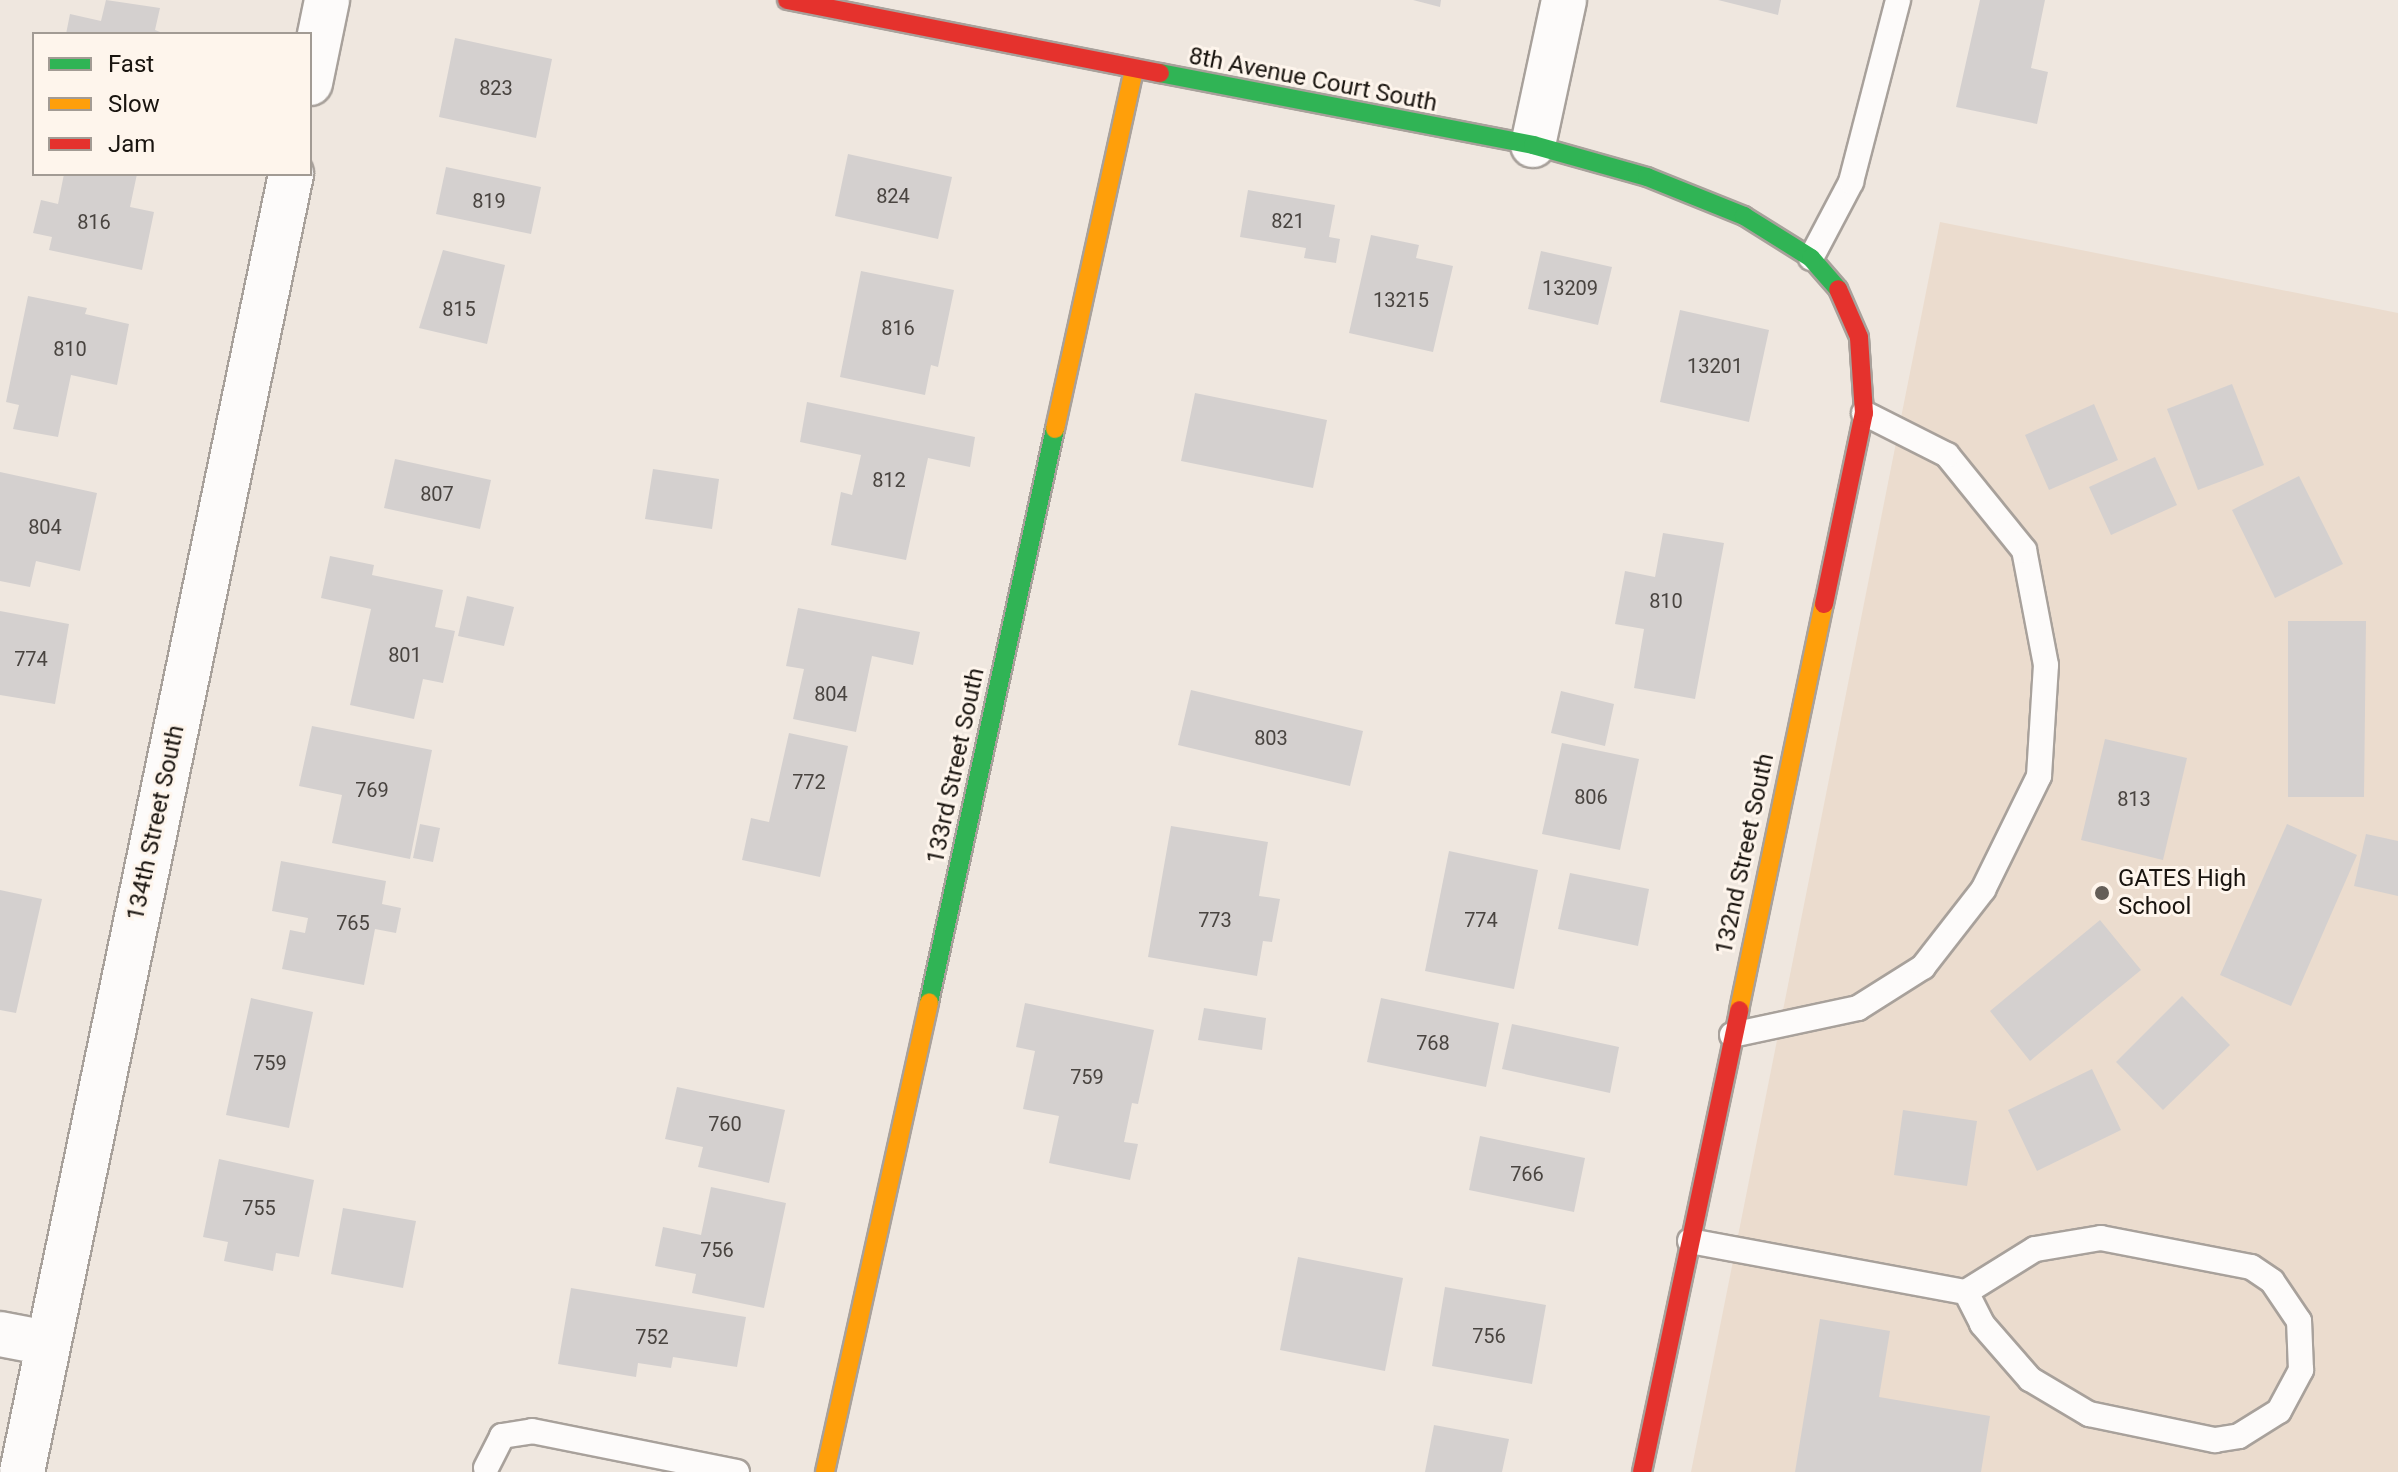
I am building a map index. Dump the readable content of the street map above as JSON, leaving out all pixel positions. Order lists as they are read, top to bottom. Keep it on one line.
{"streets":{"street":["8th Avenue Court South","133rd Street South","134th Street South","132nd Street South"]},"crossings":[["8th Avenue Court South","133rd Street South"],["8th Avenue Court South","132nd Street South"]],"places":["GATES High School"],"house_numbers":["823","824","819","821","816","13209","13215","815","816","810","13201","812","807","804","810","801","774","804","803","772","769","806","813","773","774","765","768","759","759","760","766","755","756","756","752"],"legend":["Fast","Slow","Jam"]}
